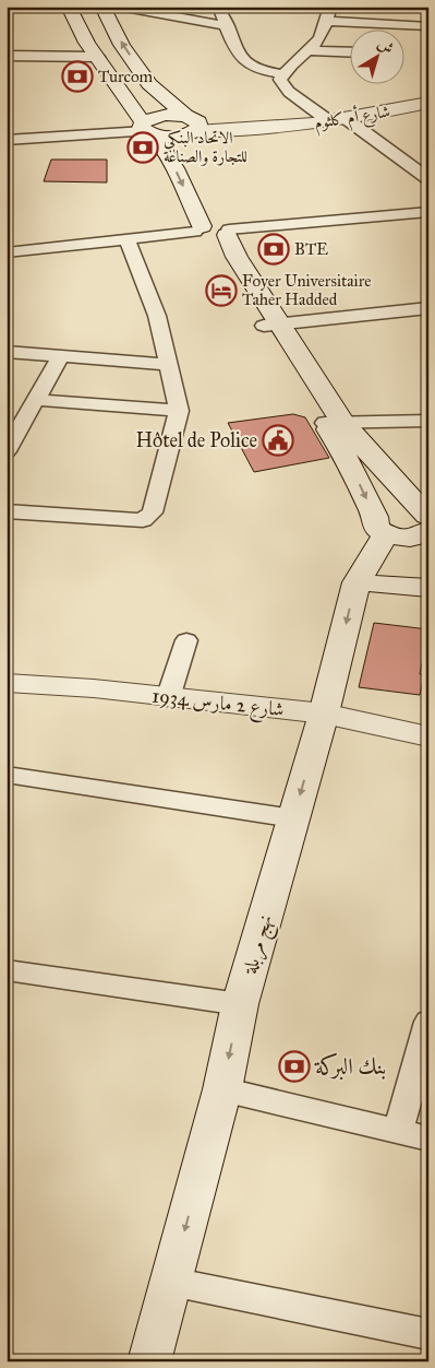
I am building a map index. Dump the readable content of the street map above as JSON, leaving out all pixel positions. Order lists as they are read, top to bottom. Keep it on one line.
{"streets":{"main road":["شارع أم كلثوم","شارع 2 مارس 1934","نهج مربلة"]},"crossings":[["شارع 2 مارس 1934","نهج مربلة"]],"one_way":["نهج مربلة"],"places":{"bank":["Turcom","الاتحاد البنكي للتجارة والصناعة","BTE","بنك البركة"],"hotel":["Foyer Universitaire Taher Hadded"],"public building":["Hôtel de Police"]},"north":"top right"}
